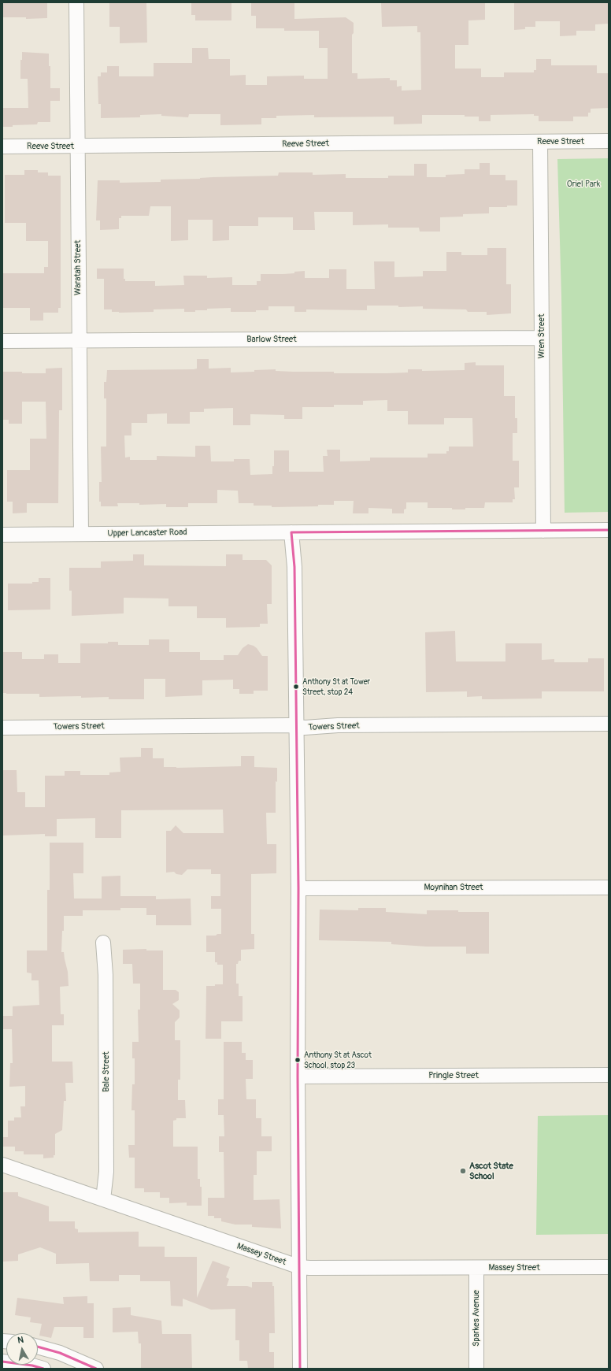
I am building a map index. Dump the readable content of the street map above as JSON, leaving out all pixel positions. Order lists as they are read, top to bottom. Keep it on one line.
{"streets":{"street":["Reeve Street","Waratah Street","Wren Street","Barlow Street","Upper Lancaster Road","Towers Street","Moynihan Street","Bale Street","Pringle Street","Massey Street","Sparkes Avenue"]},"crossings":[["Reeve Street","Waratah Street"],["Reeve Street","Wren Street"],["Waratah Street","Barlow Street"],["Waratah Street","Upper Lancaster Road"],["Wren Street","Barlow Street"],["Wren Street","Upper Lancaster Road"],["Bale Street","Massey Street"],["Massey Street","Sparkes Avenue"]],"parks":["Oriel Park"],"places":["Anthony St at Tower Street, stop 24","Anthony St at Ascot School, stop 23","Ascot State School"],"north":"top"}
